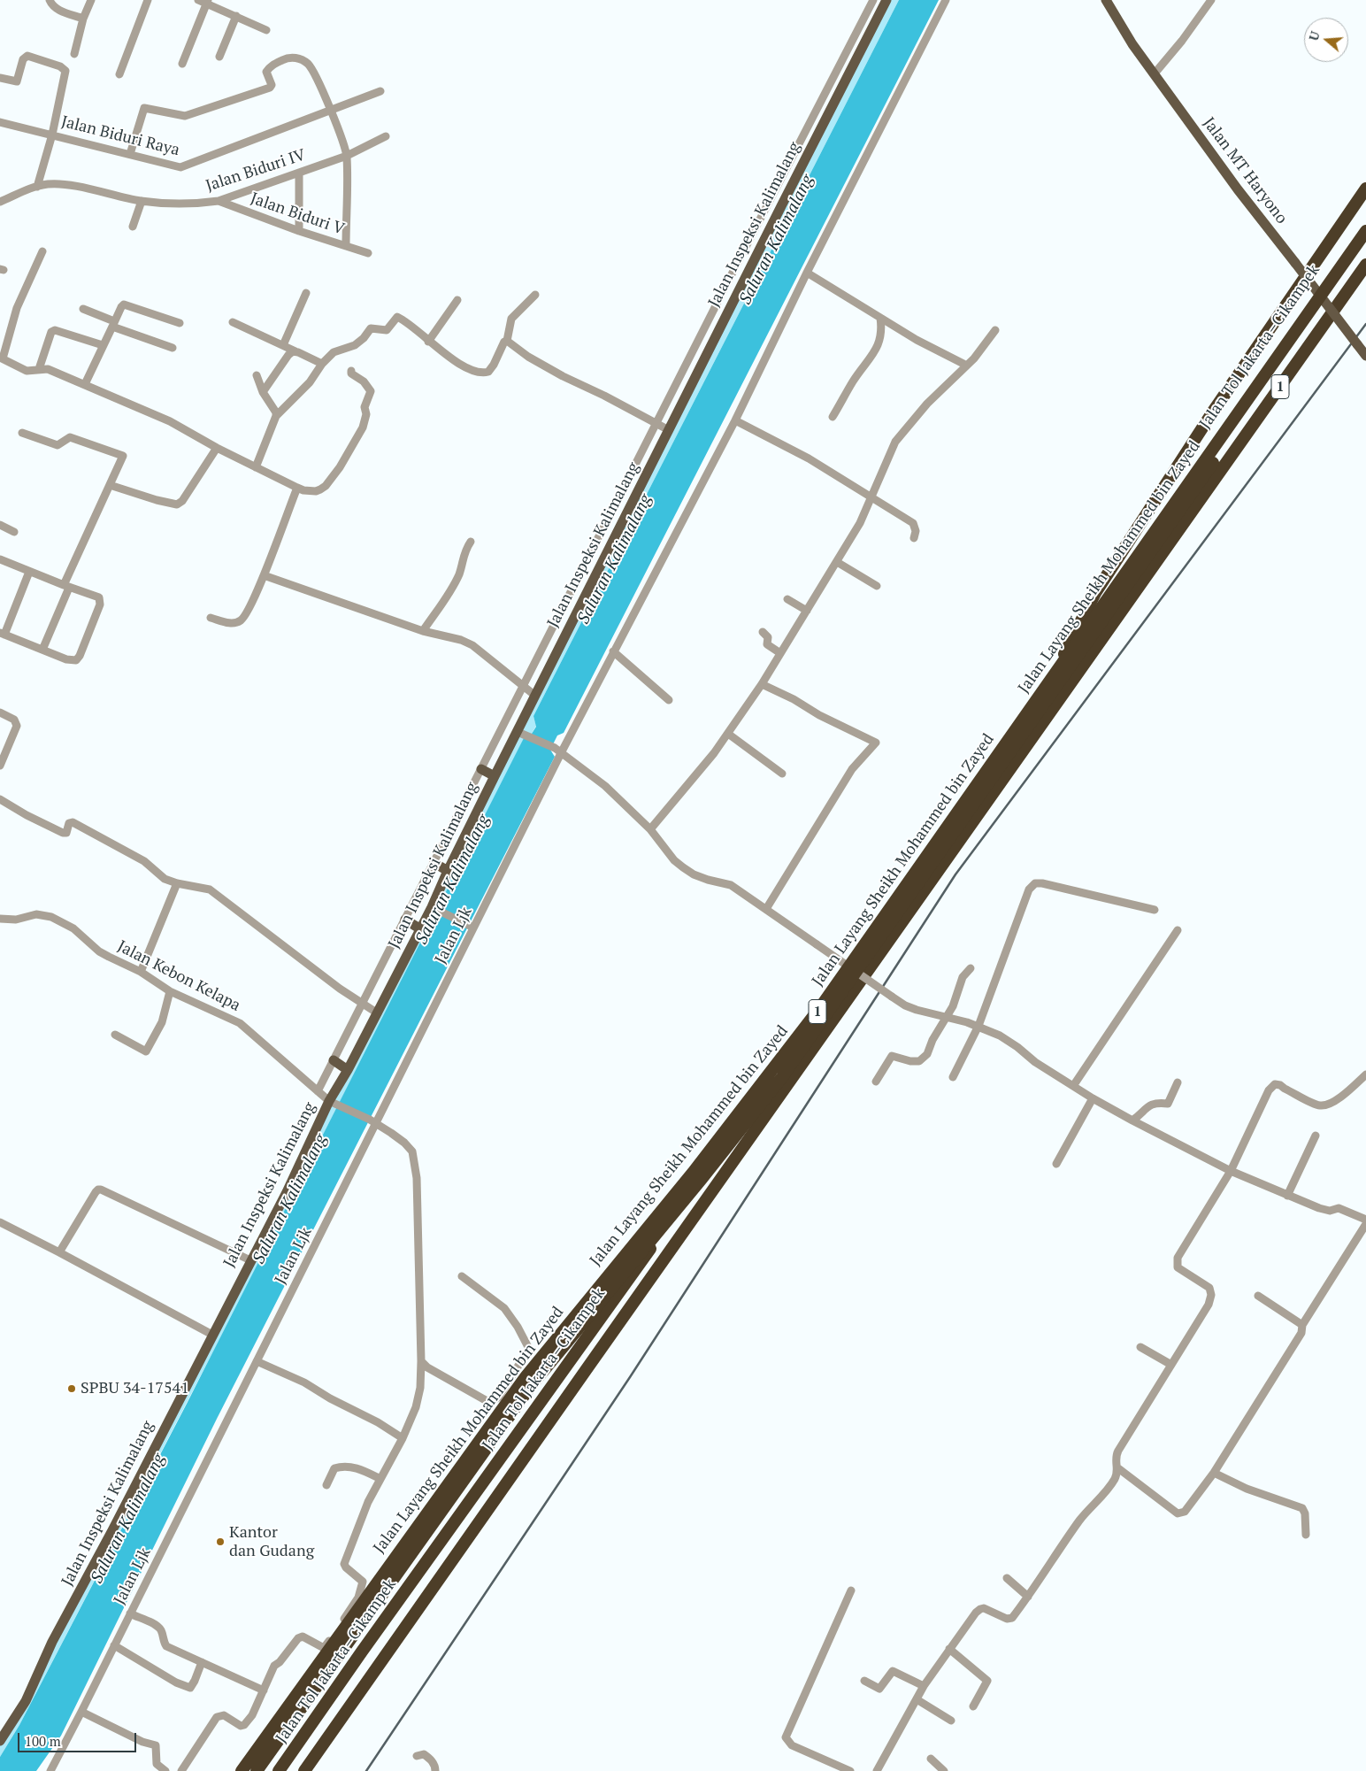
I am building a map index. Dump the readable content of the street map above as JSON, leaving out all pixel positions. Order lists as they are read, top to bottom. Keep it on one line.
{"streets":{"highway":["Jalan Tol Jakarta–Cikampek","1","Jalan Layang Sheikh Mohammed bin Zayed"],"main road":["Jalan MT Haryono","Jalan Inspeksi Kalimalang"],"street":["Jalan Biduri Raya","Jalan Biduri IV","Jalan Biduri V","Jalan Ljk","Jalan Kebon Kelapa"]},"crossings":[["Jalan Biduri IV","Jalan Biduri V"],["Jalan Inspeksi Kalimalang","Jalan Kebon Kelapa"],["Jalan Ljk","Jalan Kebon Kelapa"]],"water":["Saluran Kalimalang"],"places":["SPBU 34-17541","Kantor dan Gudang"],"scale_bar":"100 m","north":"left"}
